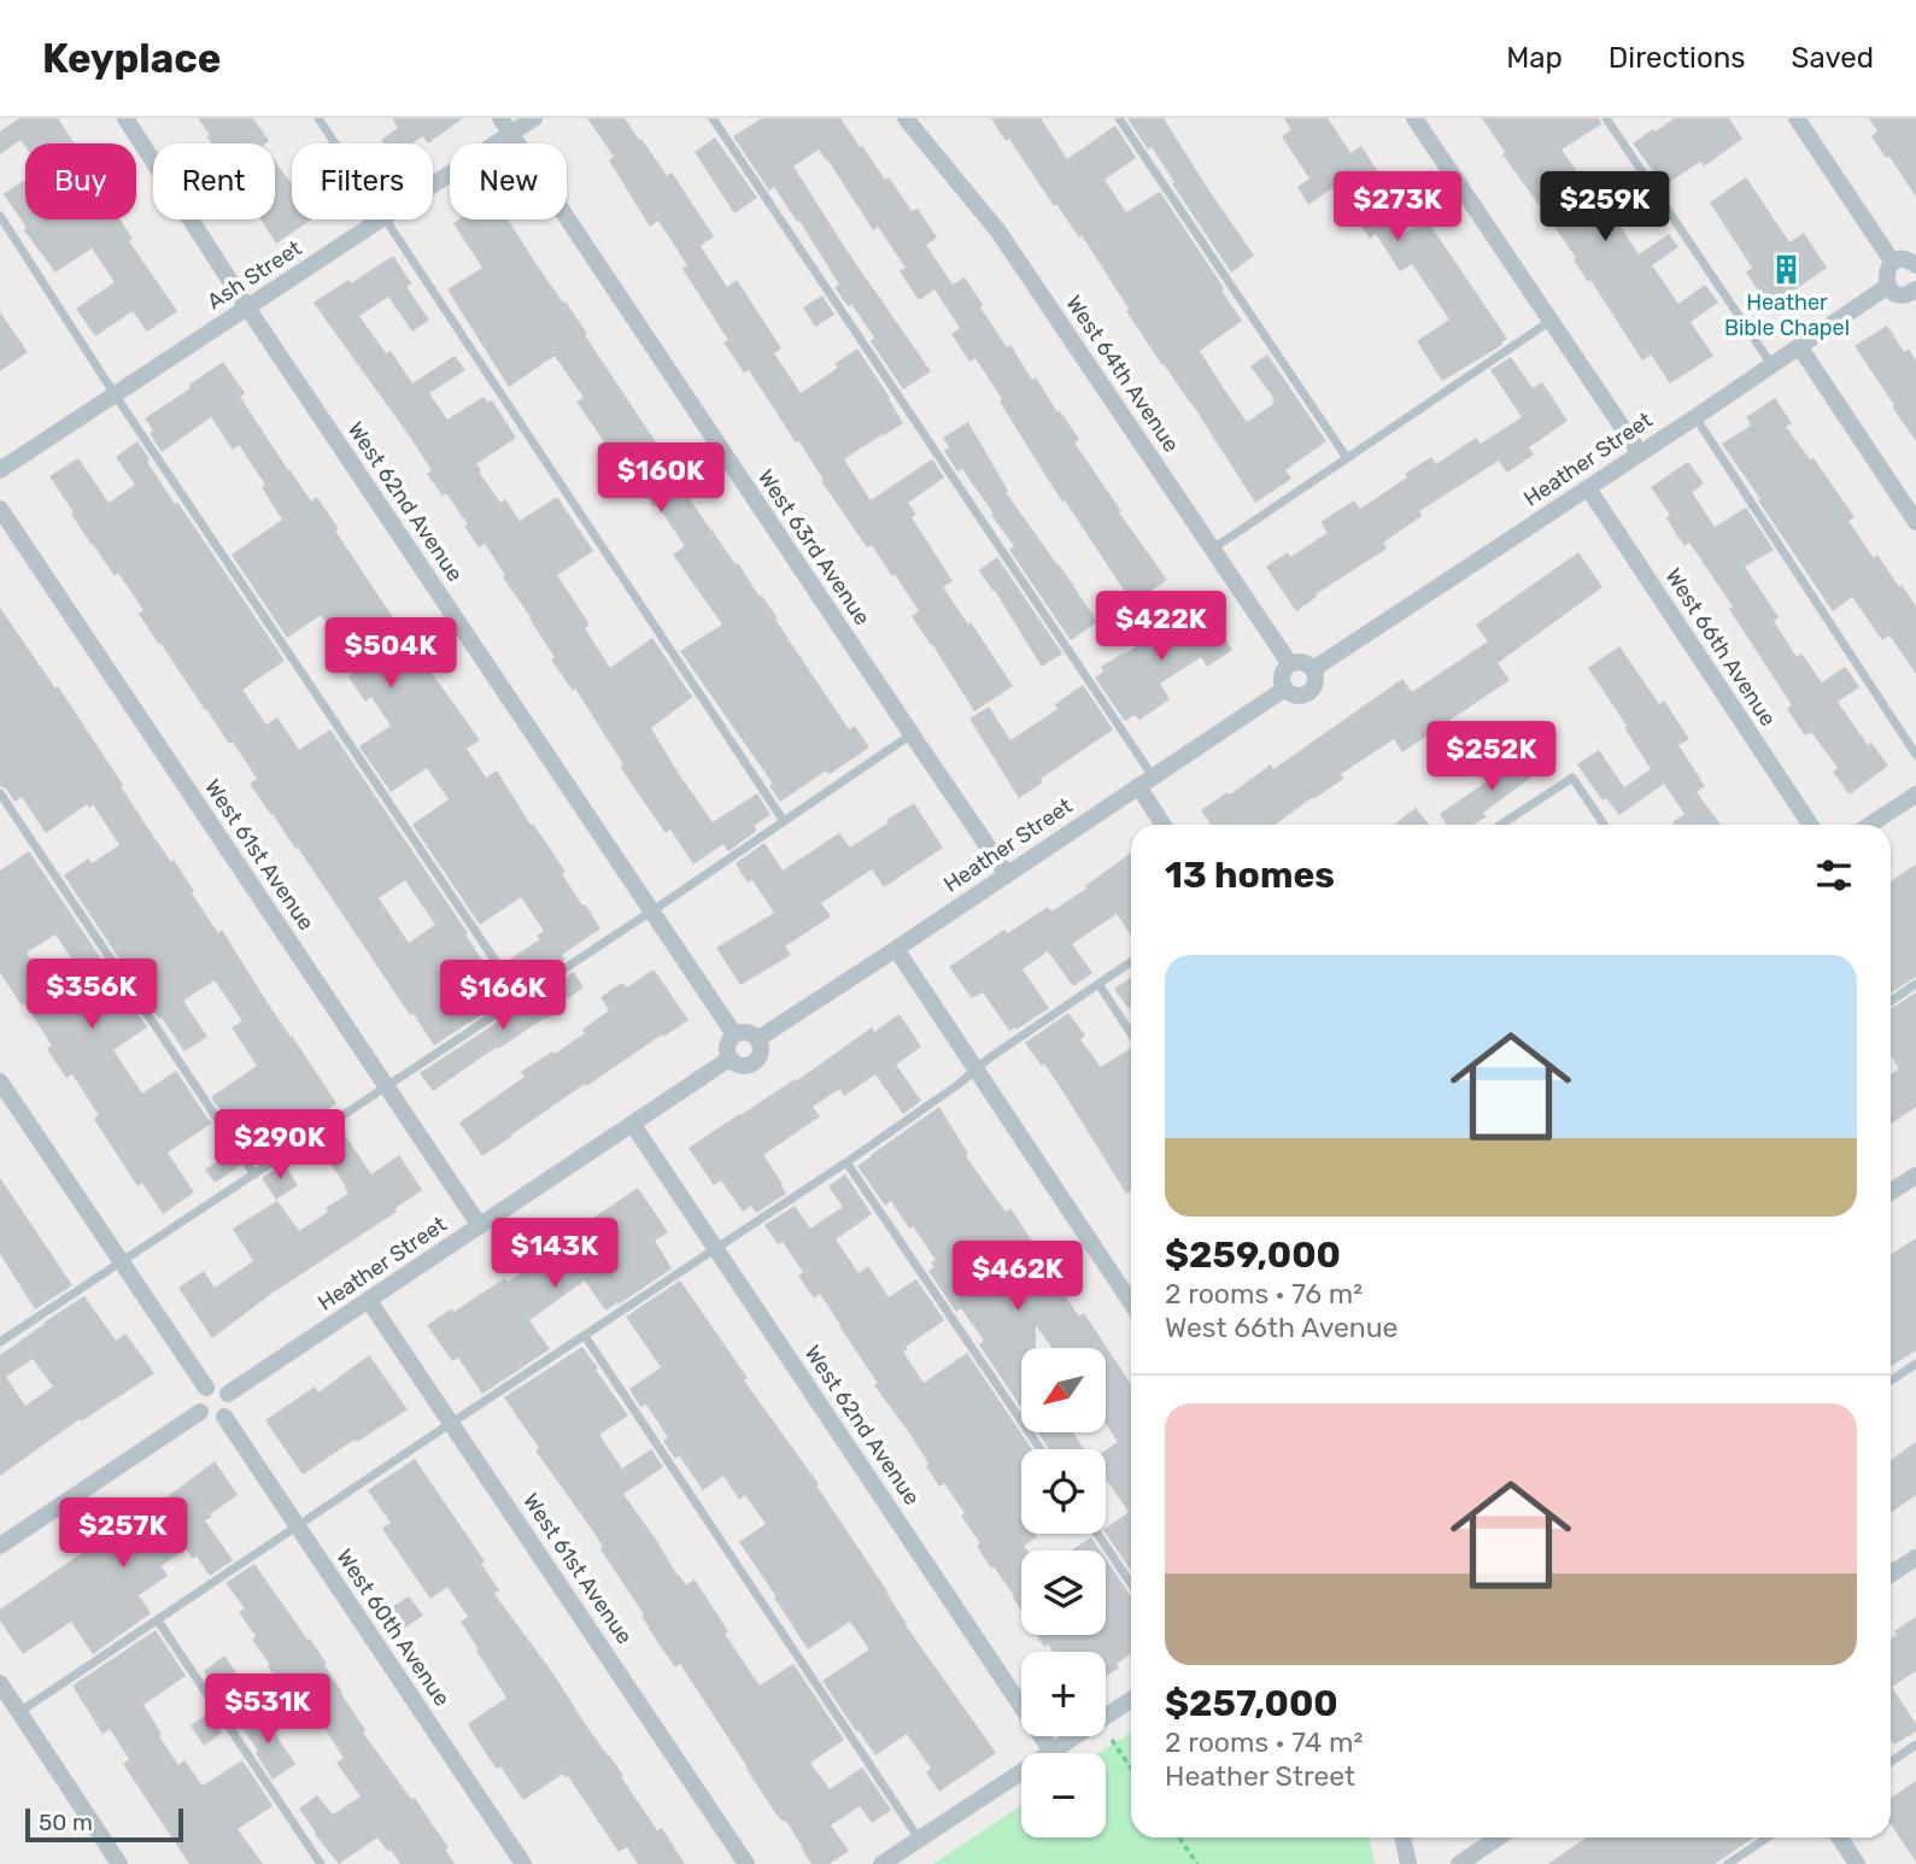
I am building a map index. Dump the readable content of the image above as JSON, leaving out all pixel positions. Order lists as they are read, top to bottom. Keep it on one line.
{"streets":{"street":["Ash Street","West 64th Avenue","Heather Street","West 62nd Avenue","West 63rd Avenue","West 66th Avenue","West 61st Avenue","West 60th Avenue"]},"crossings":[["Ash Street","West 62nd Avenue"],["Ash Street","West 63rd Avenue"],["West 64th Avenue","Heather Street"],["Heather Street","West 62nd Avenue"],["Heather Street","West 63rd Avenue"],["Heather Street","West 66th Avenue"],["Heather Street","West 61st Avenue"],["Heather Street","West 60th Avenue"]],"places":{"building":["Heather Bible Chapel"]},"scale_bar":"50 m","north":"bottom left","page":{"header":"Keyplace","nav":["Map","Directions","Saved"],"chip":["Buy","Rent","Filters","New"],"price":["$273K","$259K","$160K","$422K","$504K","$252K","$356K","$166K","$290K","$143K","$462K","$257K","$531K"],"heading":"13 homes","list":[{"name":"$259,000","note":"2 rooms · 76 m² · West 66th Avenue"},{"name":"$257,000","note":"2 rooms · 74 m² · Heather Street"}],"map_buttons":["+","−"],"scale":"50 m"}}
